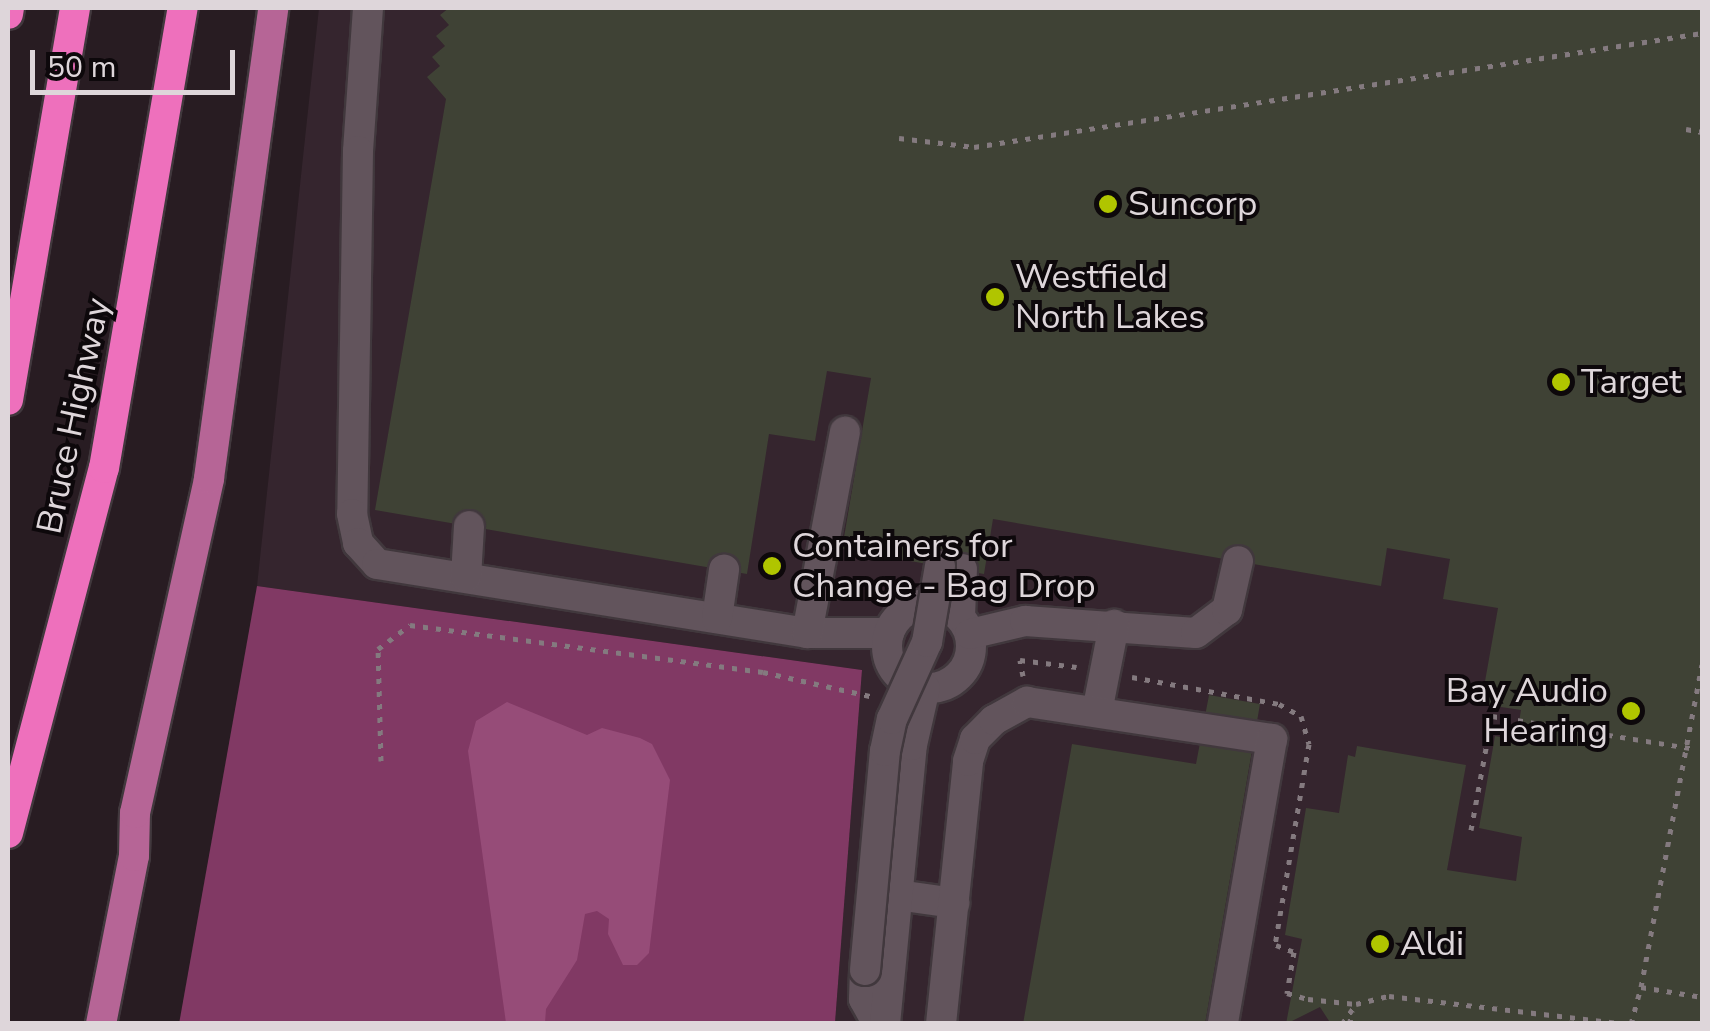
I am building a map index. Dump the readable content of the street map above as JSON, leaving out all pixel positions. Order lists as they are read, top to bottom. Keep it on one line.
{"streets":{"highway":["Bruce Highway"]},"places":["Suncorp","Westfield North Lakes","Target","Containers for Change - Bag Drop","Bay Audio Hearing","Aldi"],"scale_bar":"50 m"}
